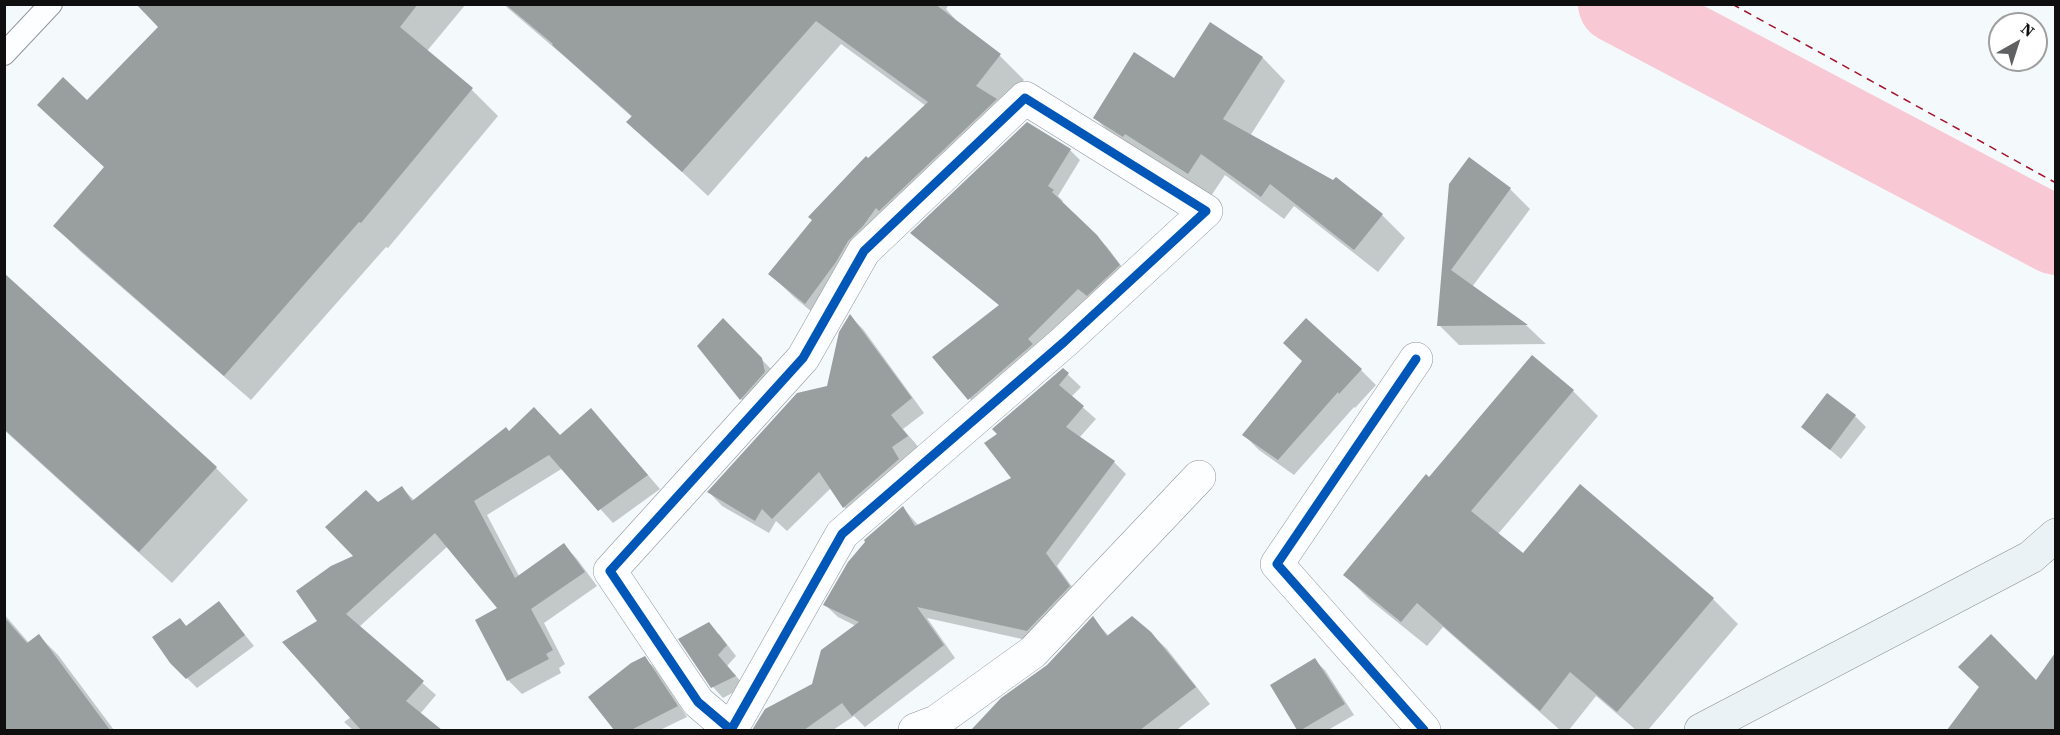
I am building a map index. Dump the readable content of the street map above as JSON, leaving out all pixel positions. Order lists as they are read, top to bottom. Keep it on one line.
{"north":"top right"}
